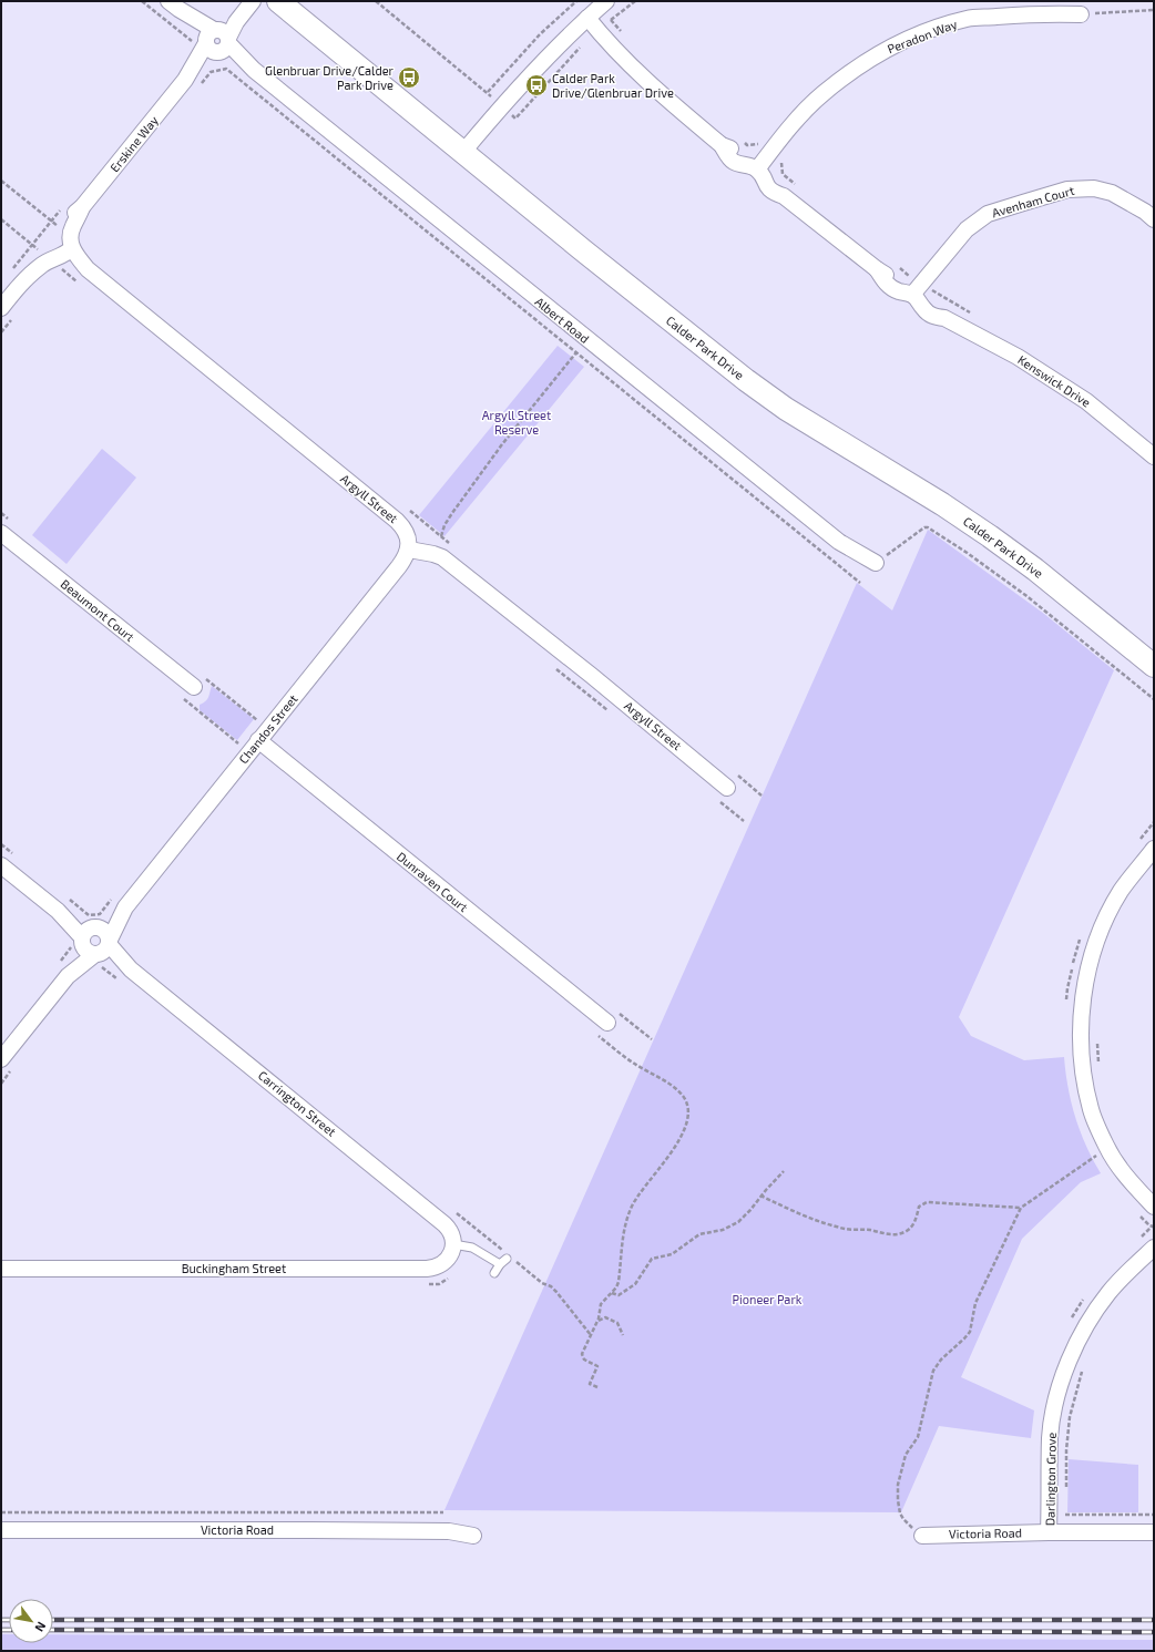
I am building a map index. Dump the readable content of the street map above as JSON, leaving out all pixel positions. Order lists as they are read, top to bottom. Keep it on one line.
{"streets":{"street":["Peradon Way","Erskine Way","Avenham Court","Albert Road","Calder Park Drive","Kenswick Drive","Argyll Street","Beaumont Court","Chandos Street","Dunraven Court","Carrington Street","Buckingham Street","Darlington Grove","Victoria Road"]},"crossings":[["Erskine Way","Albert Road"],["Erskine Way","Argyll Street"],["Avenham Court","Kenswick Drive"],["Argyll Street","Chandos Street"],["Chandos Street","Dunraven Court"],["Carrington Street","Buckingham Street"],["Darlington Grove","Victoria Road"]],"parks":["Argyll Street Reserve","Pioneer Park"],"places":{"bus stop":["Glenbruar Drive/Calder Park Drive","Calder Park Drive/Glenbruar Drive"]},"north":"bottom right"}
